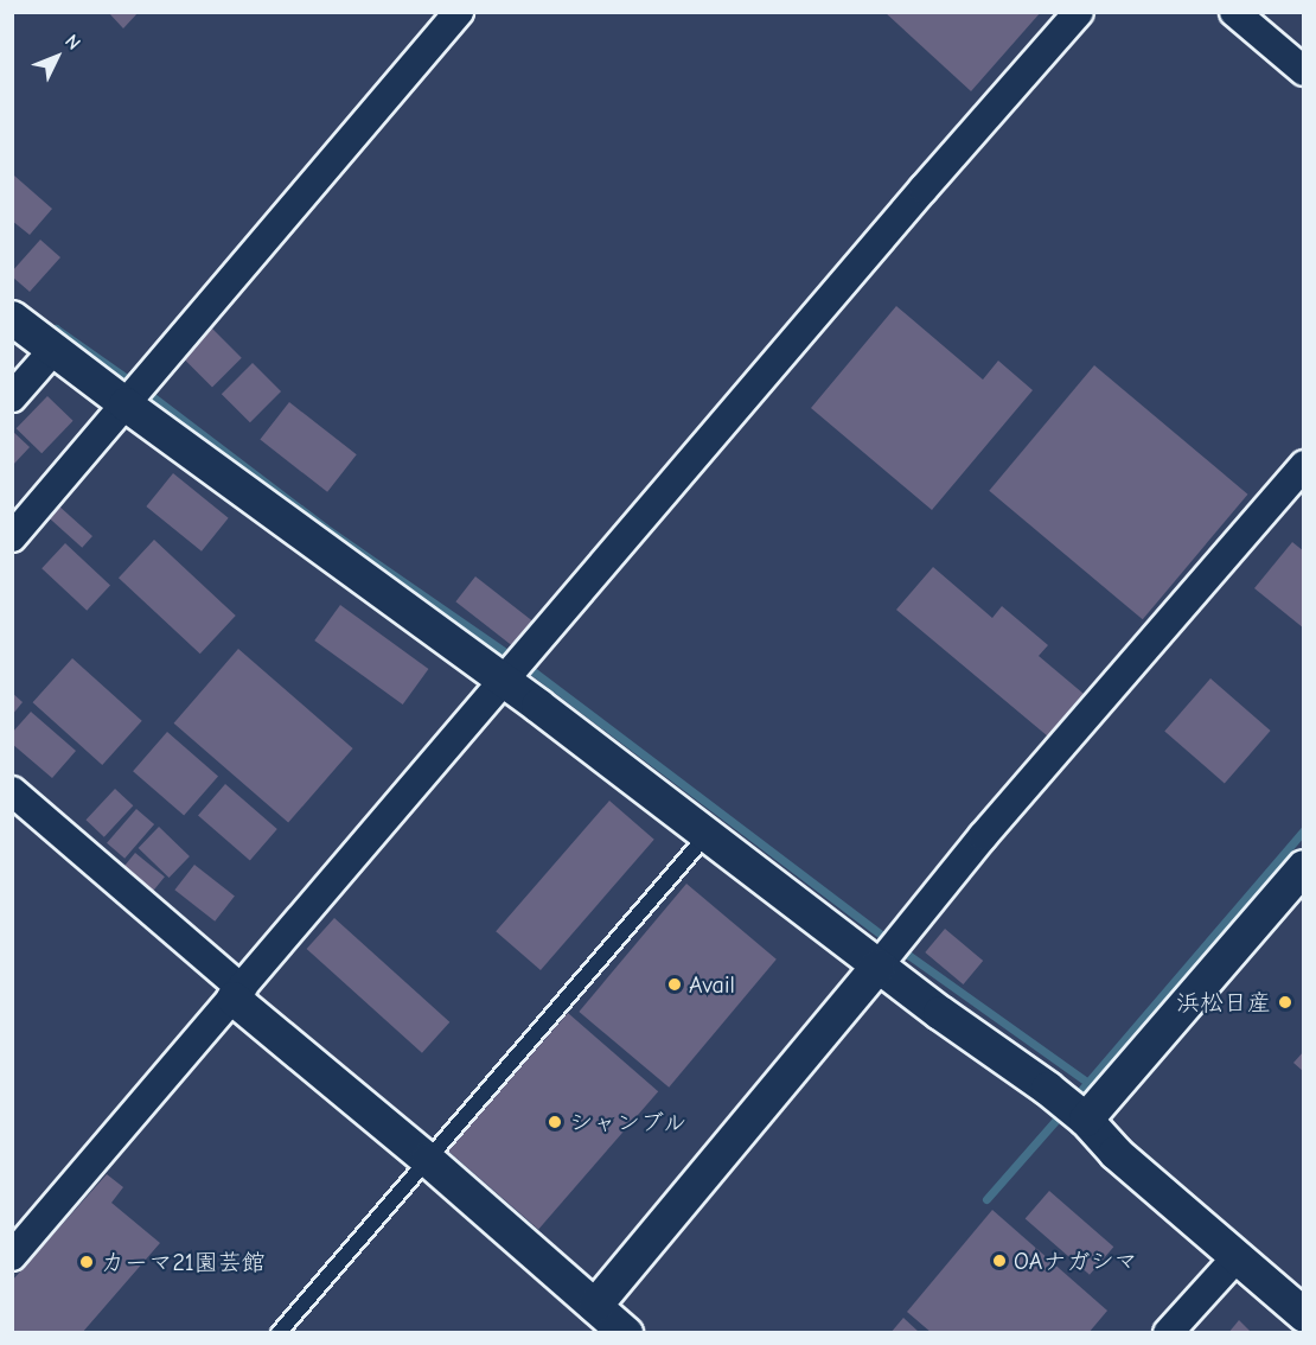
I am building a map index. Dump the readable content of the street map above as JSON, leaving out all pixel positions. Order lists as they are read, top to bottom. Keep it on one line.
{"places":["Avail","浜松日産","シャンブル","OAナガシマ","カーマ21園芸館"],"north":"top right"}
